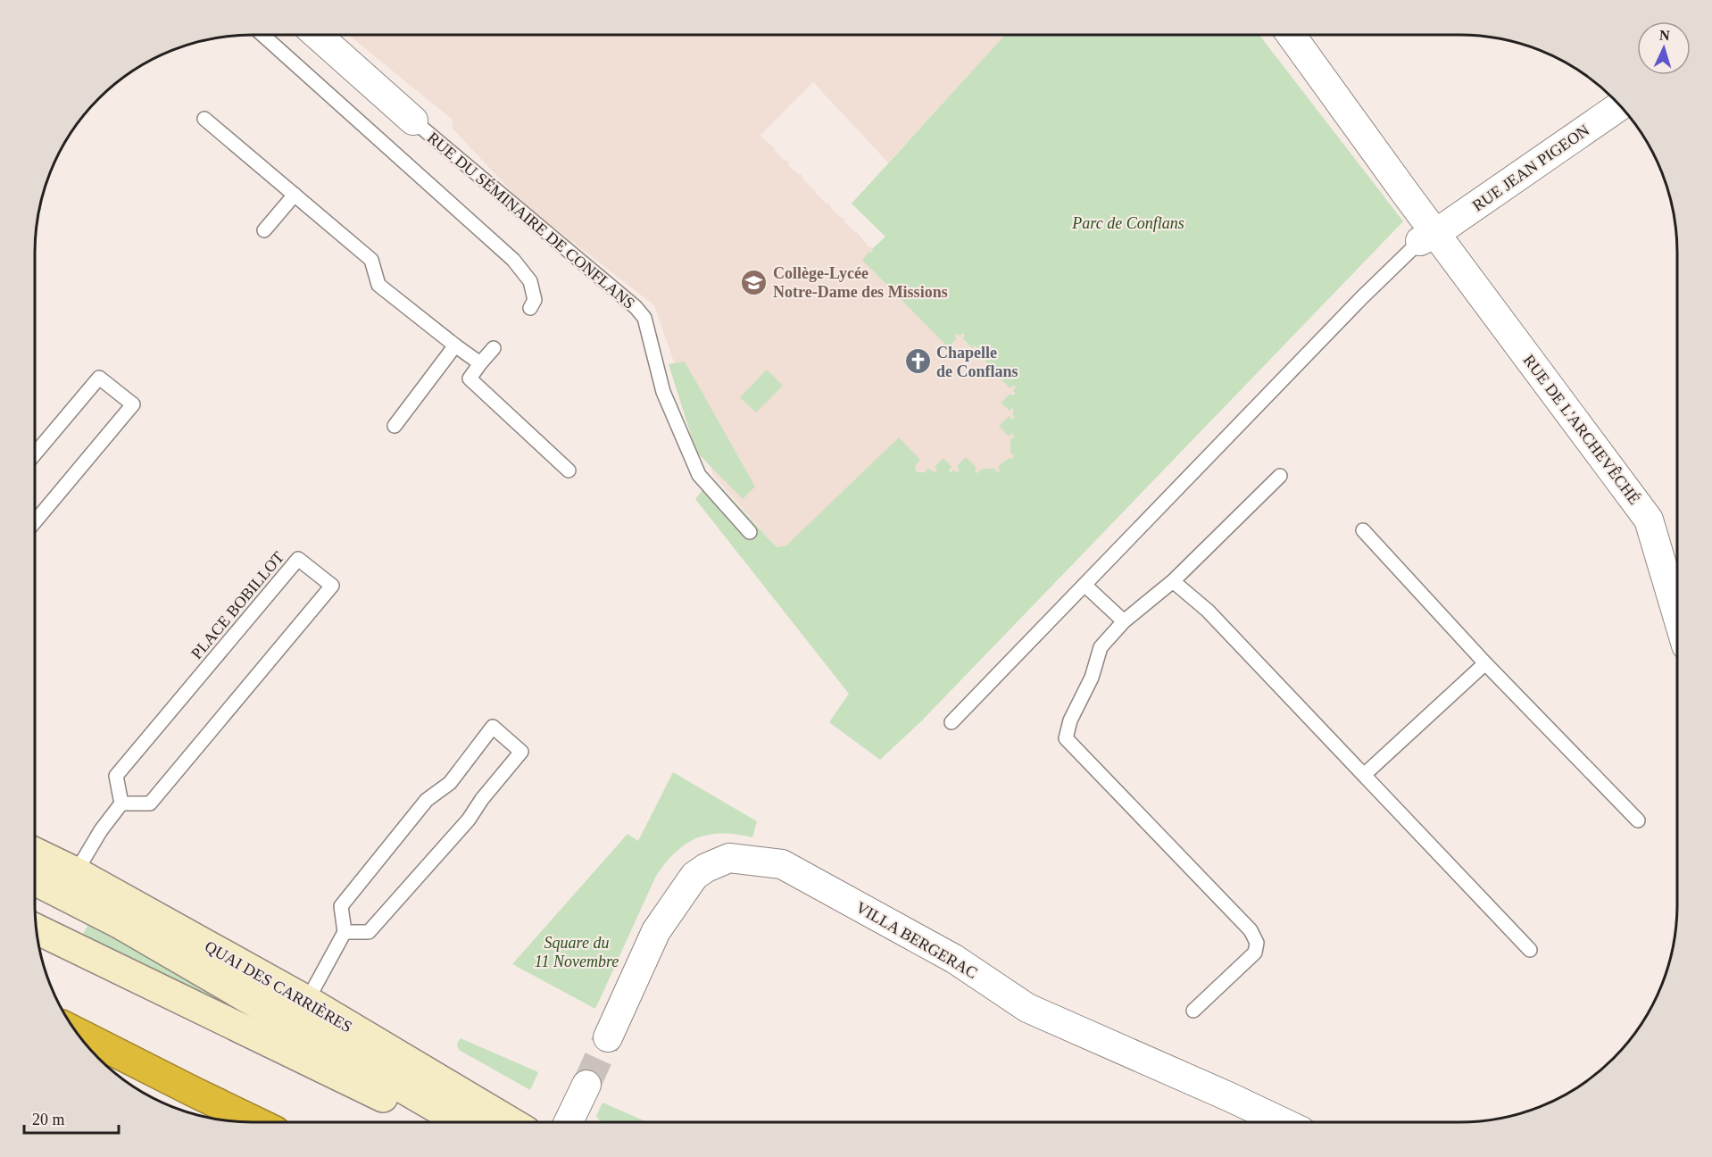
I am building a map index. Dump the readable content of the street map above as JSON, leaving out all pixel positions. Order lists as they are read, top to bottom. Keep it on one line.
{"streets":{"main road":["QUAI DES CARRIÈRES"],"street":["RUE JEAN PIGEON","RUE DU SÉMINAIRE DE CONFLANS","RUE DE L'ARCHEVÊCHÉ","VILLA BERGERAC"],"lane":["PLACE BOBILLOT"]},"crossings":[["RUE JEAN PIGEON","RUE DE L'ARCHEVÊCHÉ"]],"parks":["Parc de Conflans","Square du 11 Novembre"],"places":{"school or university":["Collège-Lycée Notre-Dame des Missions"],"church":["Chapelle de Conflans"]},"scale_bar":"20 m","north":"top"}
